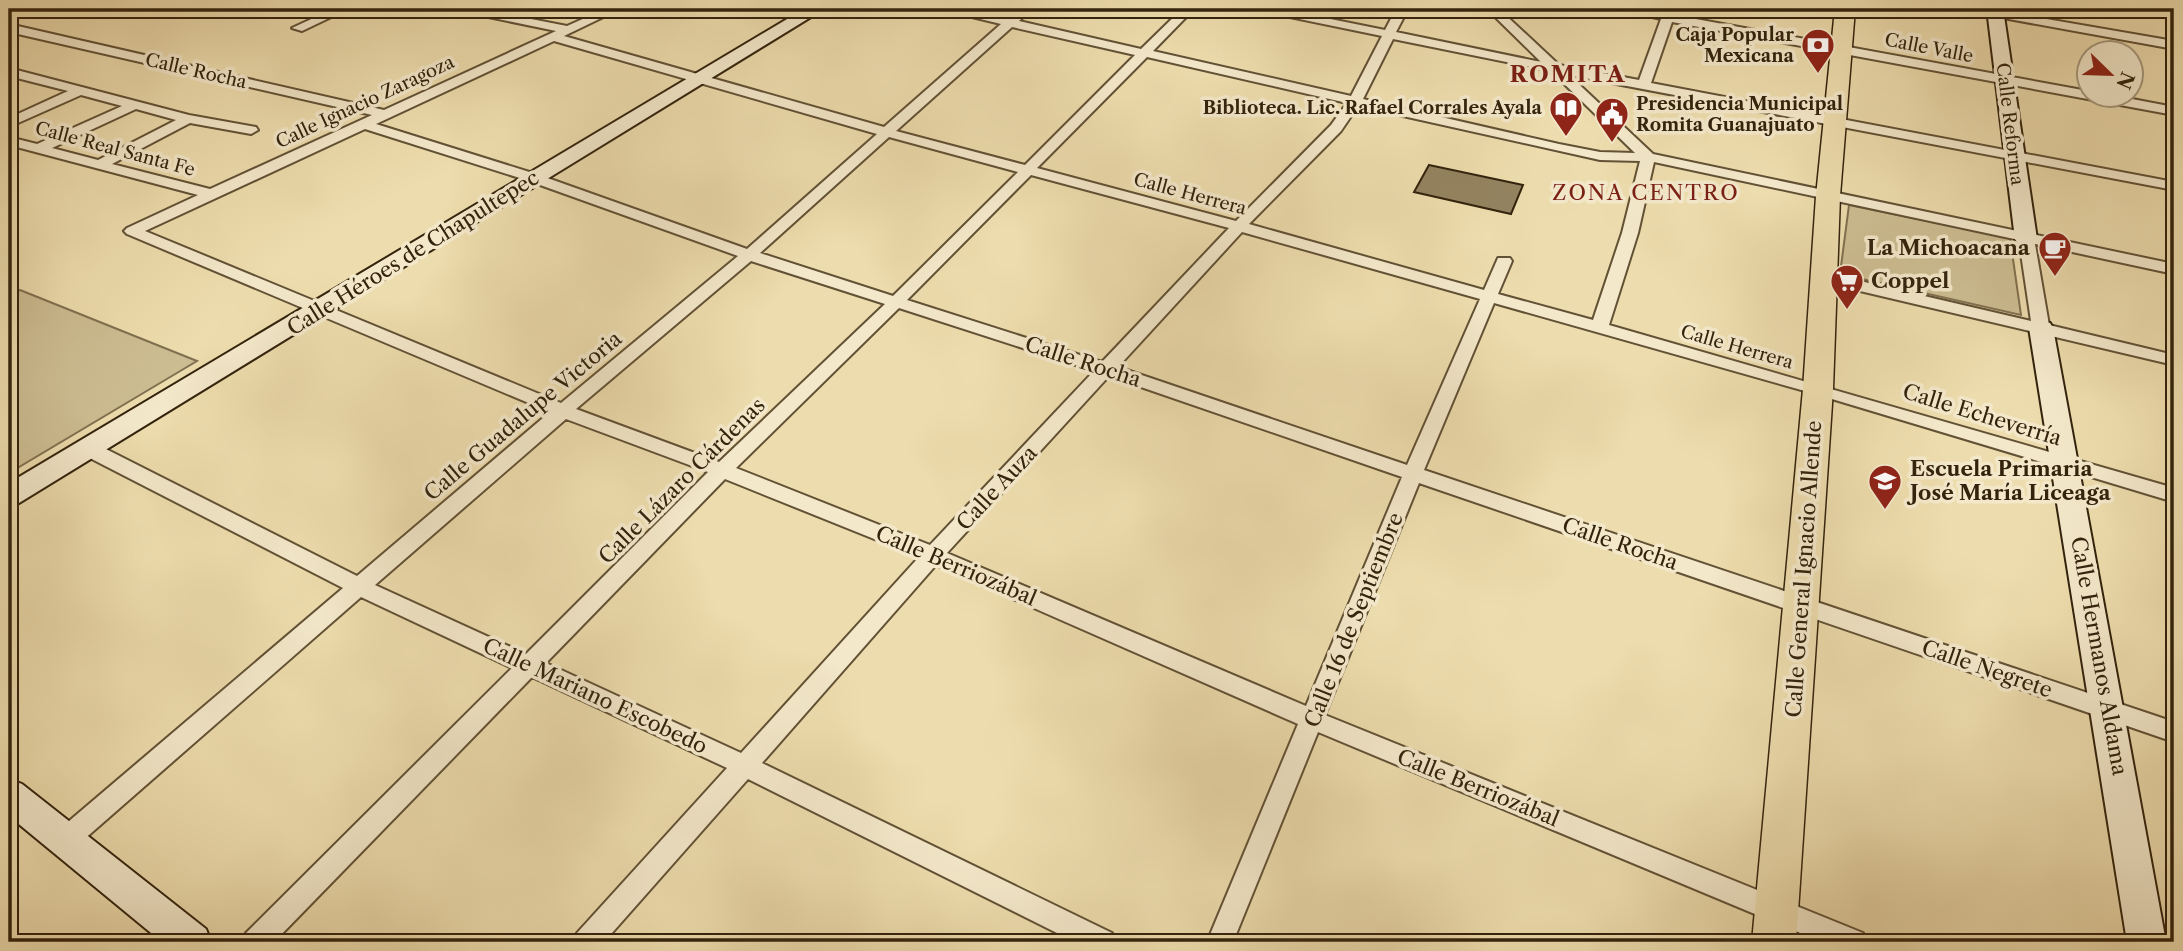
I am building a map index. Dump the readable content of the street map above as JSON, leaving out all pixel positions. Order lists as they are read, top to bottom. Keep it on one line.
{"streets":{"main road":["Calle General Ignacio Allende"],"street":["Calle Valle","Calle Rocha","Calle Ignacio Zaragoza","Calle Reforma","Calle Real Santa Fe","Calle Herrera","Calle Héroes de Chapultepec","Calle Echeverría","Calle Guadalupe Victoria","Calle Lázaro Cárdenas","Calle Auza","Calle Berriozábal","Calle 16 de Septiembre","Calle Hermanos Aldama","Calle Negrete","Calle Mariano Escobedo"]},"crossings":[["Calle Valle","Calle Reforma"],["Calle Valle","Calle General Ignacio Allende"],["Calle Rocha","Calle Ignacio Zaragoza"],["Calle Rocha","Calle Héroes de Chapultepec"],["Calle Rocha","Calle Guadalupe Victoria"],["Calle Rocha","Calle Lázaro Cárdenas"],["Calle Rocha","Calle Auza"],["Calle Rocha","Calle General Ignacio Allende"],["Calle Rocha","Calle 16 de Septiembre"],["Calle Rocha","Calle Negrete"],["Calle Ignacio Zaragoza","Calle Real Santa Fe"],["Calle Ignacio Zaragoza","Calle Herrera"],["Calle Ignacio Zaragoza","Calle Berriozábal"],["Calle Herrera","Calle Héroes de Chapultepec"],["Calle Herrera","Calle Echeverría"],["Calle Herrera","Calle Guadalupe Victoria"],["Calle Herrera","Calle Lázaro Cárdenas"],["Calle Herrera","Calle Auza"],["Calle Herrera","Calle General Ignacio Allende"],["Calle Herrera","Calle 16 de Septiembre"],["Calle Héroes de Chapultepec","Calle Berriozábal"],["Calle Héroes de Chapultepec","Calle Mariano Escobedo"],["Calle Echeverría","Calle General Ignacio Allende"],["Calle Echeverría","Calle Hermanos Aldama"],["Calle Guadalupe Victoria","Calle Berriozábal"],["Calle Guadalupe Victoria","Calle Mariano Escobedo"],["Calle Lázaro Cárdenas","Calle Berriozábal"],["Calle Lázaro Cárdenas","Calle Mariano Escobedo"],["Calle Auza","Calle Berriozábal"],["Calle Auza","Calle Mariano Escobedo"],["Calle Berriozábal","Calle General Ignacio Allende"],["Calle Berriozábal","Calle 16 de Septiembre"],["Calle General Ignacio Allende","Calle Negrete"],["Calle Hermanos Aldama","Calle Negrete"]],"districts":["ROMITA","ZONA CENTRO"],"places":{"bank":["Caja Popular Mexicana"],"library":["Biblioteca. Lic. Rafael Corrales Ayala"],"public building":["Presidencia Municipal Romita Guanajuato"],"cafe":["La Michoacana"],"supermarket":["Coppel"],"school or university":["Escuela Primaria José María Liceaga"]},"north":"bottom right"}
